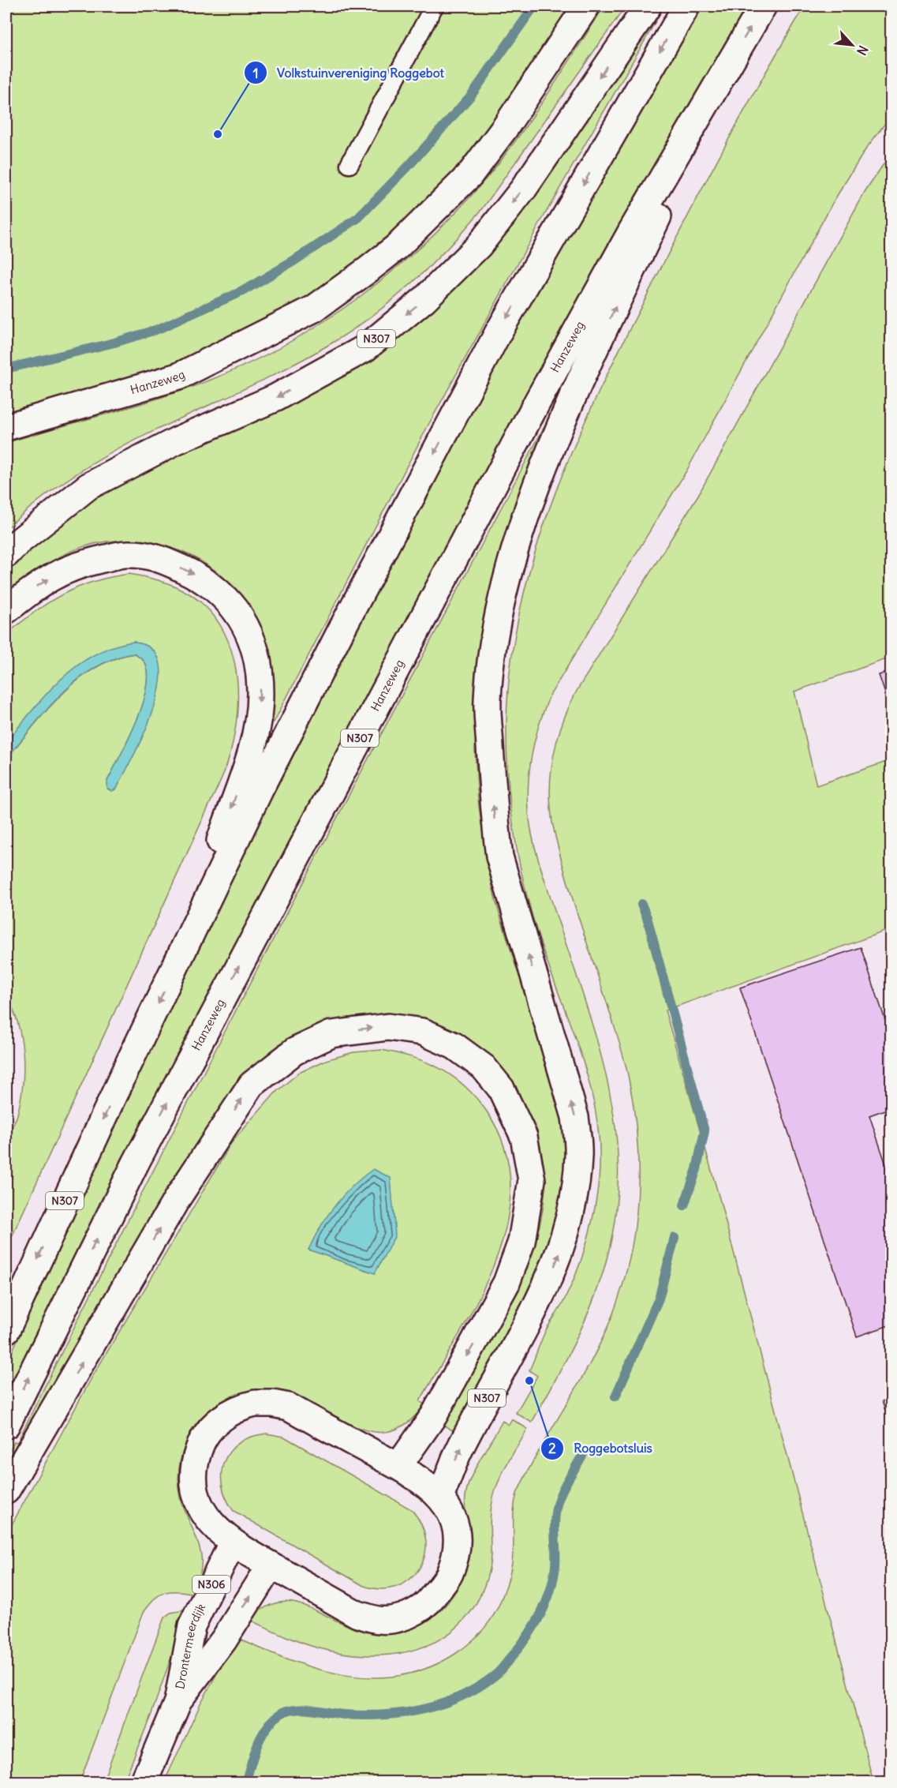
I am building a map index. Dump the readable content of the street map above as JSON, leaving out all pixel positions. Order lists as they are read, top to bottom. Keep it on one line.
{"streets":{"main road":["N307","Hanzeweg","N306","Drontermeerdijk"]},"crossings":[["N307","Hanzeweg"]],"places":["Volkstuinvereniging Roggebot","Roggebotsluis"],"north":"bottom right"}
